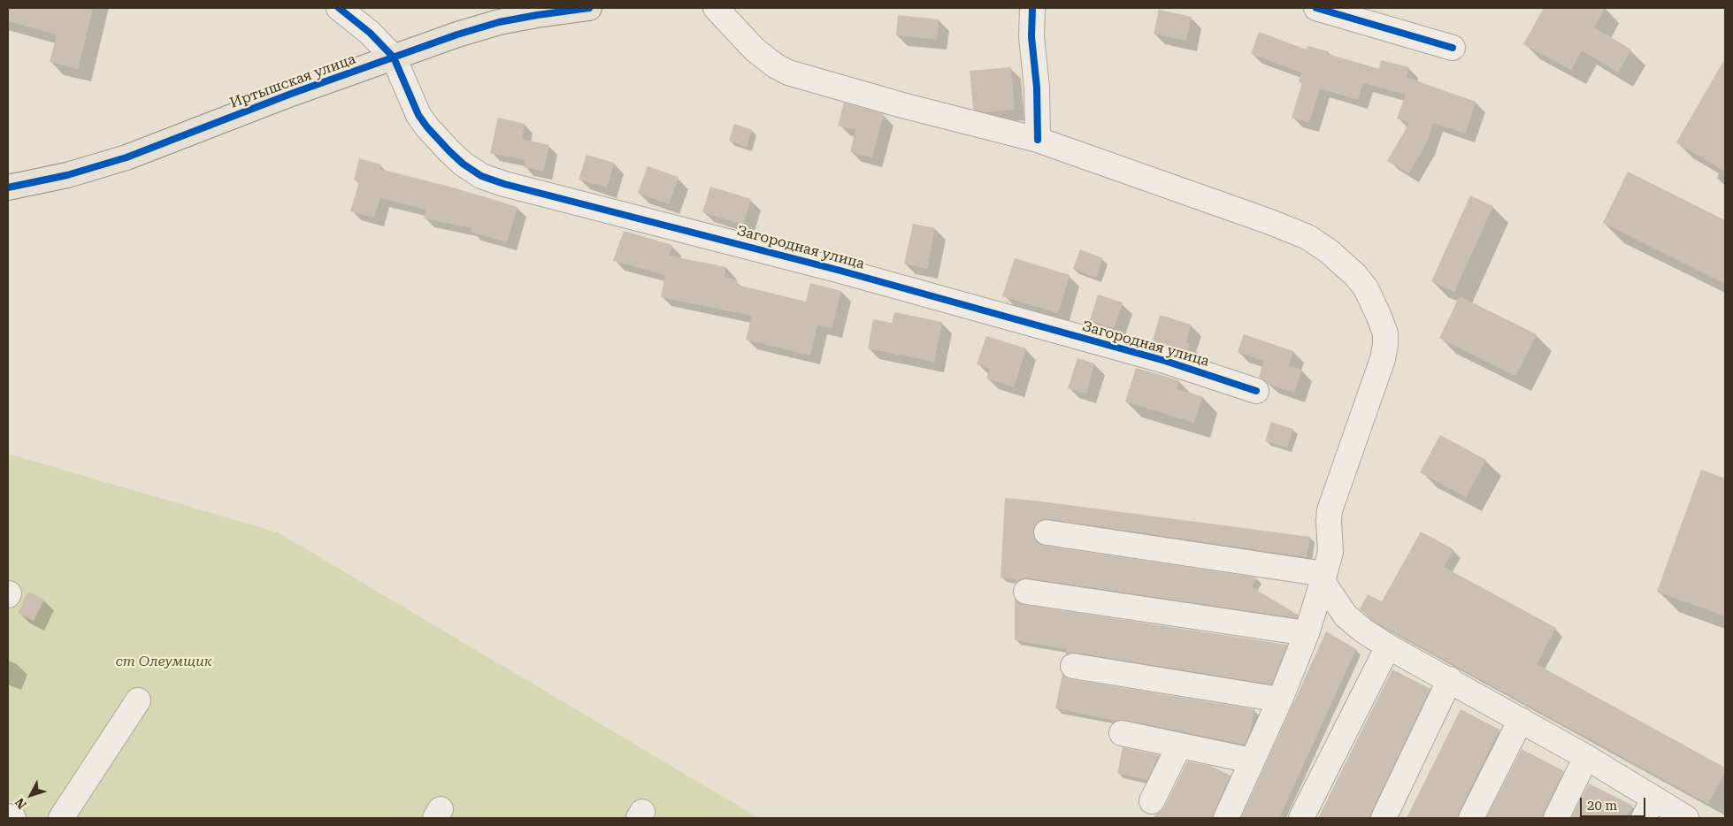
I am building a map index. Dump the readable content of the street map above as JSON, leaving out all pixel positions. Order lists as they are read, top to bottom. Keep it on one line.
{"streets":{"main road":["Иртышская улица"],"street":["Загородная улица"]},"crossings":[["Иртышская улица","Загородная улица"]],"parks":["ст Олеумщик"],"scale_bar":"20 m","north":"bottom left"}
